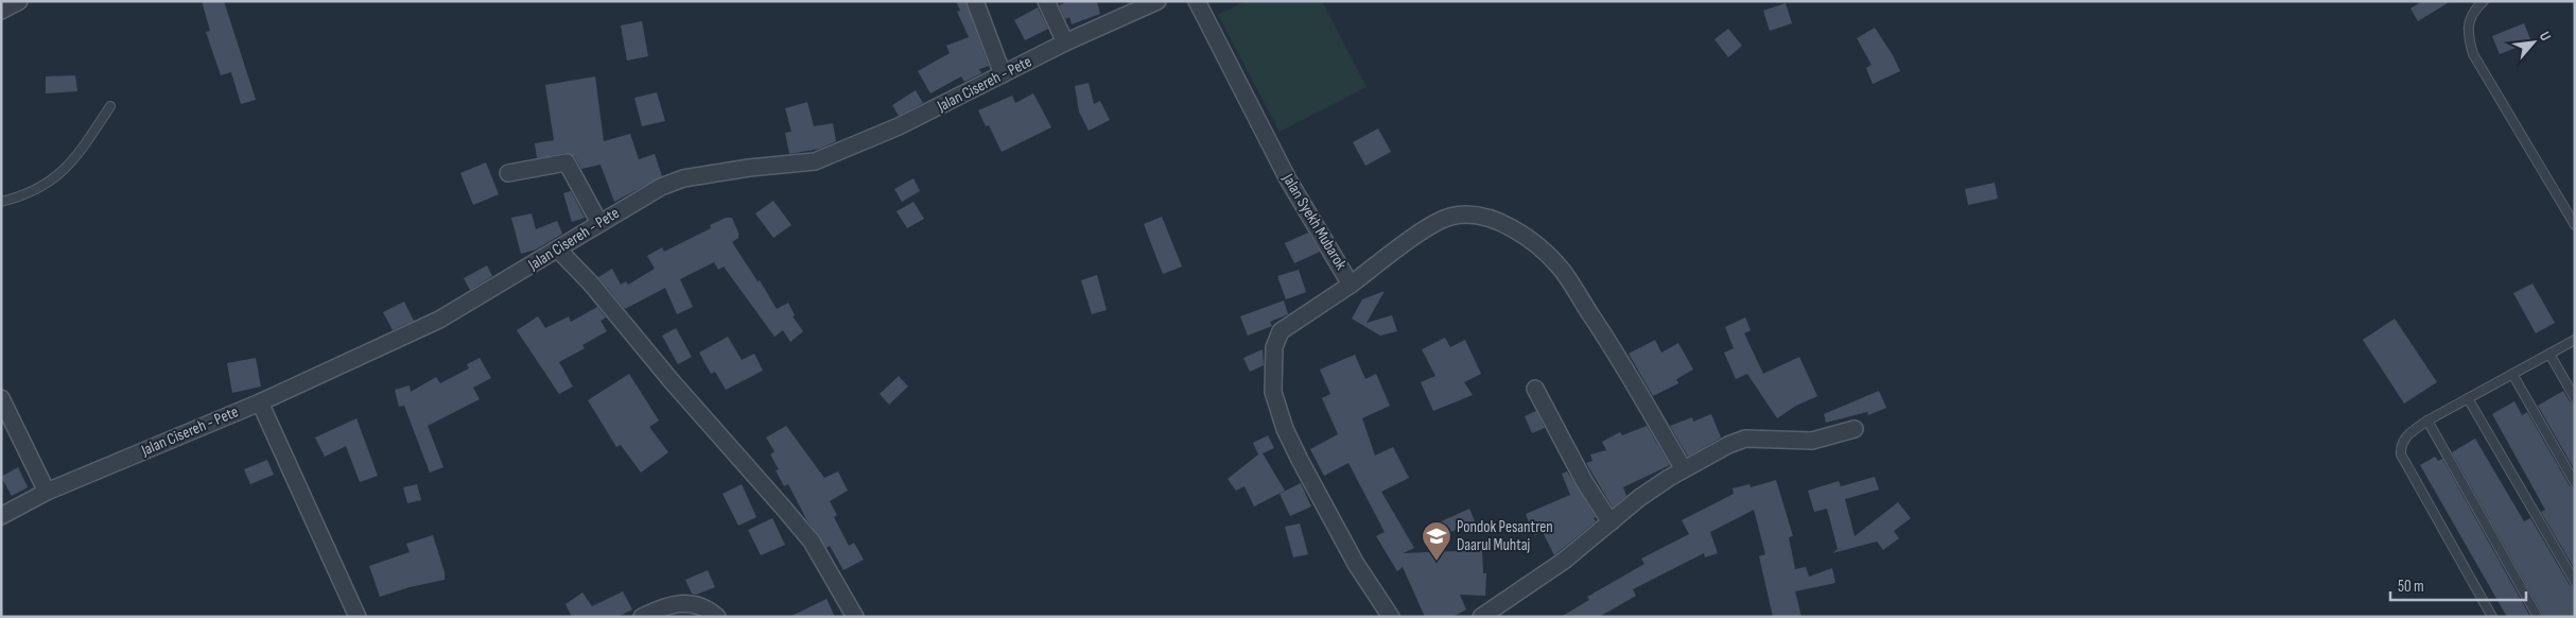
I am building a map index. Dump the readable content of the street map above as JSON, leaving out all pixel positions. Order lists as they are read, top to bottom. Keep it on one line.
{"streets":{"street":["Jalan Cisereh - Pete","Jalan Syekh Mubarok"]},"places":{"school or university":["Pondok Pesantren Daarul Muhtaj"]},"scale_bar":"50 m","north":"top right"}
